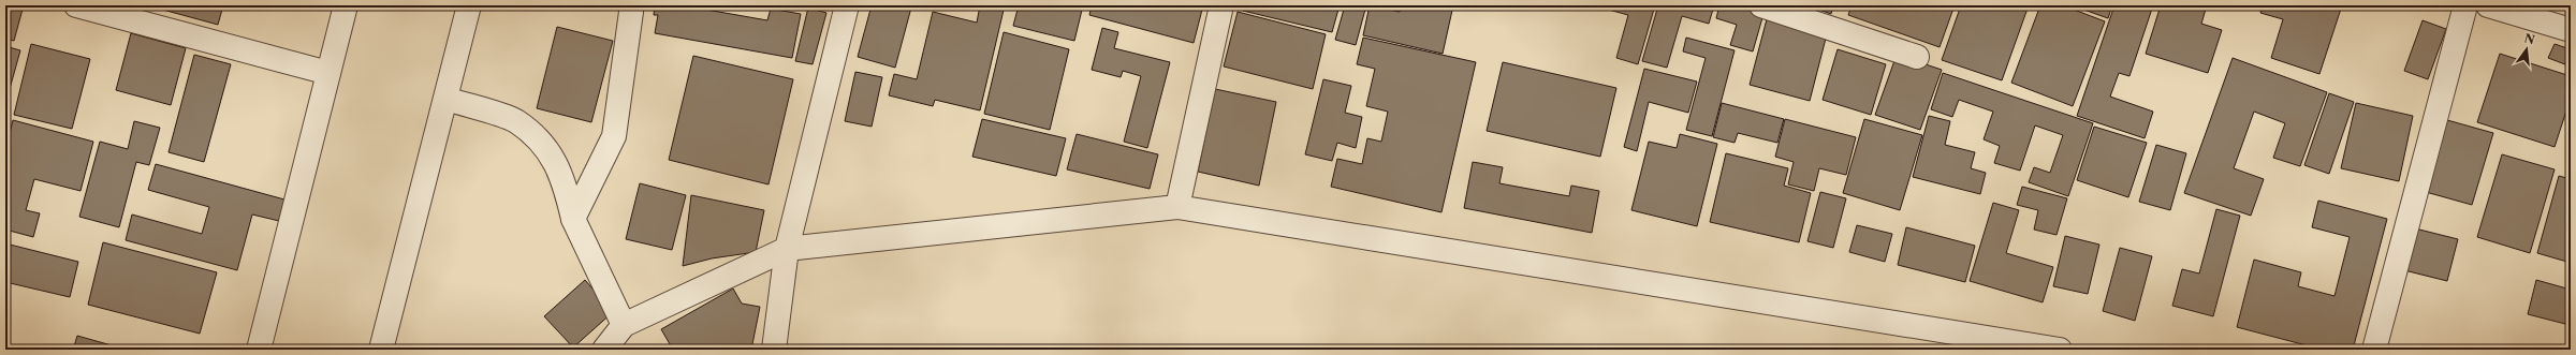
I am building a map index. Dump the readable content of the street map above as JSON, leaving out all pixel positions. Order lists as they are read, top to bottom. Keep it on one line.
{"north":"top"}
